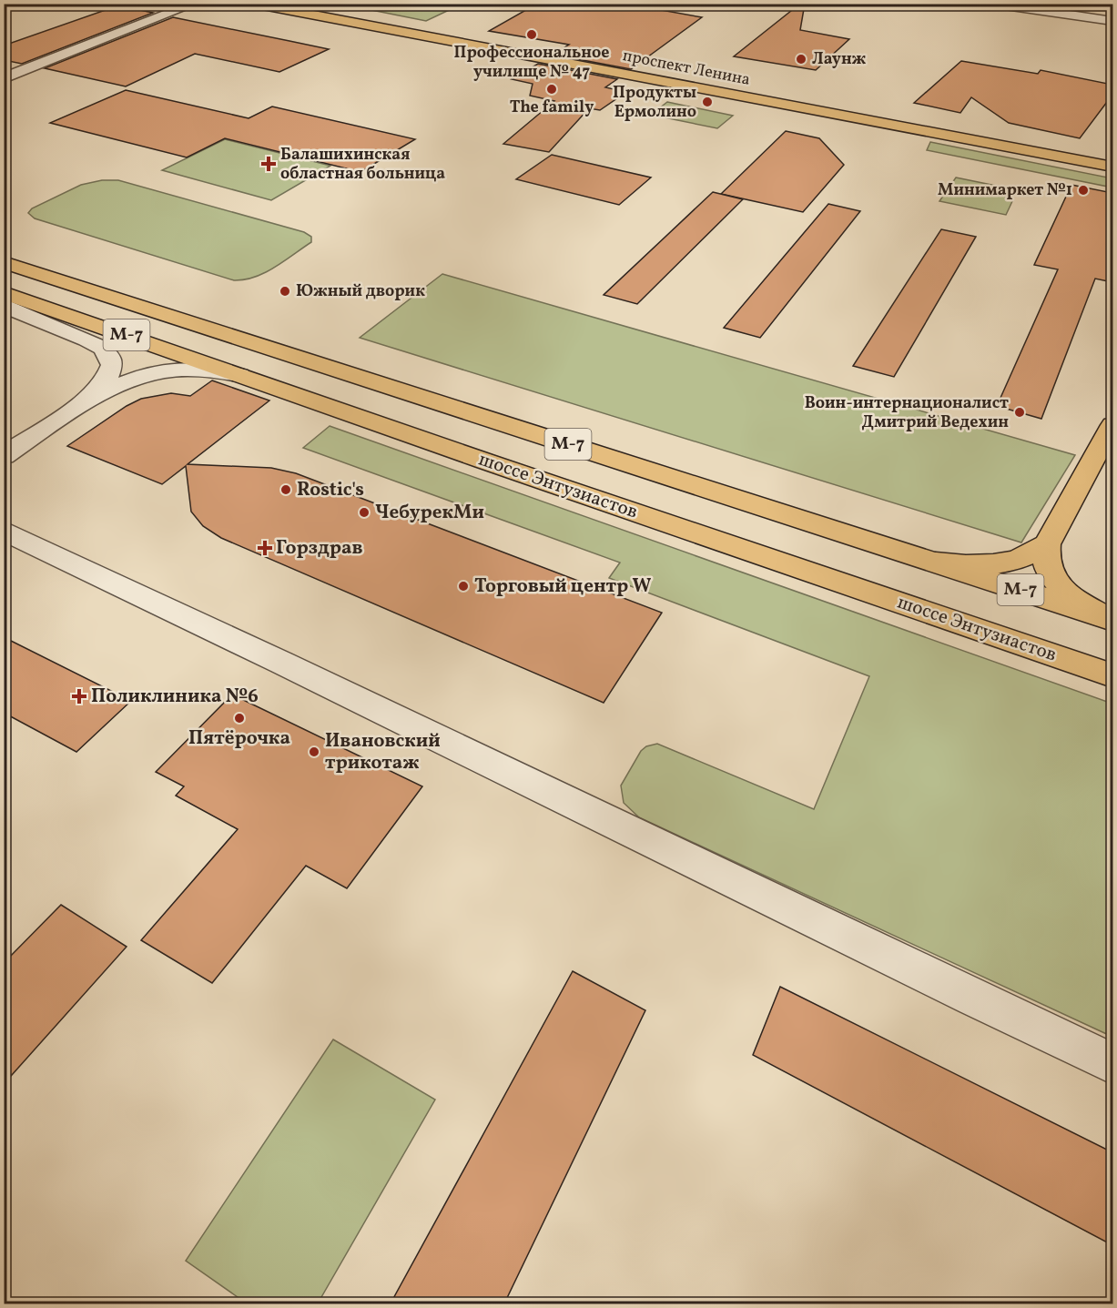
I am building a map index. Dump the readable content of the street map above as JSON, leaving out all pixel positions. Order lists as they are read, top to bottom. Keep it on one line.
{"streets":{"main road":["проспект Ленина","М-7","шоссе Энтузиастов"]},"places":{"other":["Профессиональное училище № 47","Лаунж","The family","Продукты Ермолино","Минимаркет №1","Южный дворик","Воин-интернационалист Дмитрий Ведехин","Rostic's","ЧебурекМи","Торговый центр W","Пятёрочка","Ивановский трикотаж"],"health":["Балашихинская областная больница","Горздрав","Поликлиника №6"]}}
